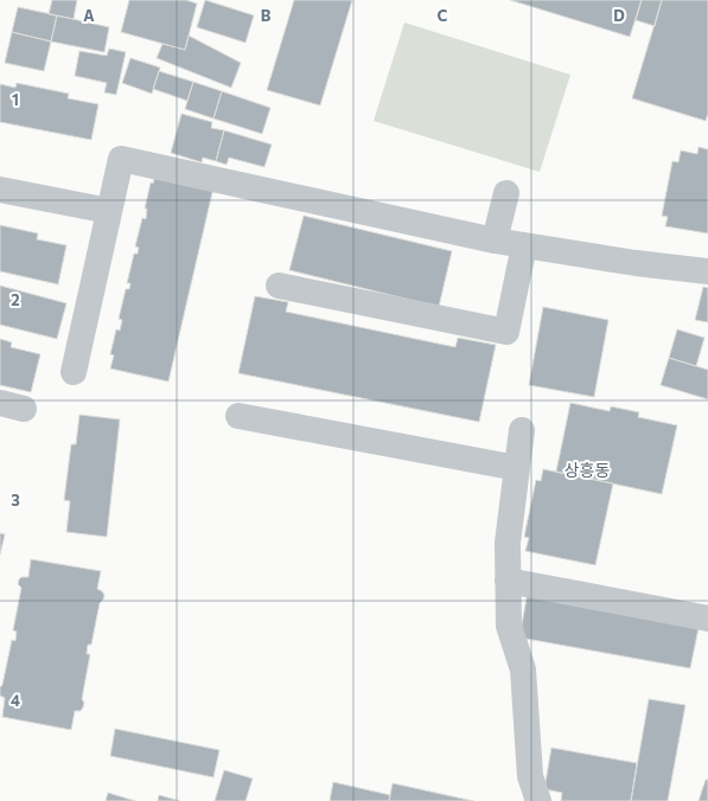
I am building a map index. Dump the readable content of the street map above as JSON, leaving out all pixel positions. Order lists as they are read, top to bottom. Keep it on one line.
{"districts":["상흥동"],"grid":{"columns":["A","B","C","D"],"rows":["1","2","3","4"]}}
